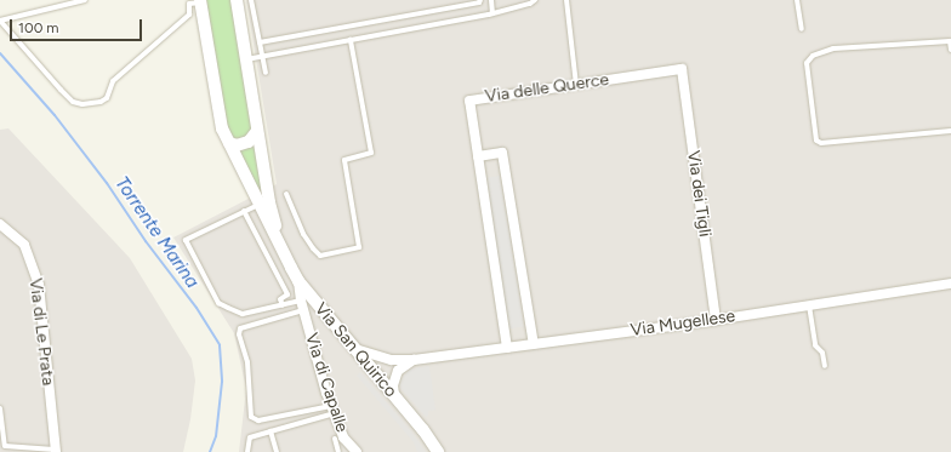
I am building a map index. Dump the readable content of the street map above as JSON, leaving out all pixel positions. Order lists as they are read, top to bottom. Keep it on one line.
{"streets":{"street":["Via delle Querce","Via dei Tigli","Via Mugellese","Via di Le Prata","Via San Quirico","Via di Capalle"]},"crossings":[["Via delle Querce","Via dei Tigli"],["Via delle Querce","Via Mugellese"],["Via dei Tigli","Via Mugellese"],["Via Mugellese","Via San Quirico"],["Via San Quirico","Via di Capalle"]],"water":["Torrente Marina"],"scale_bar":"100 m"}
